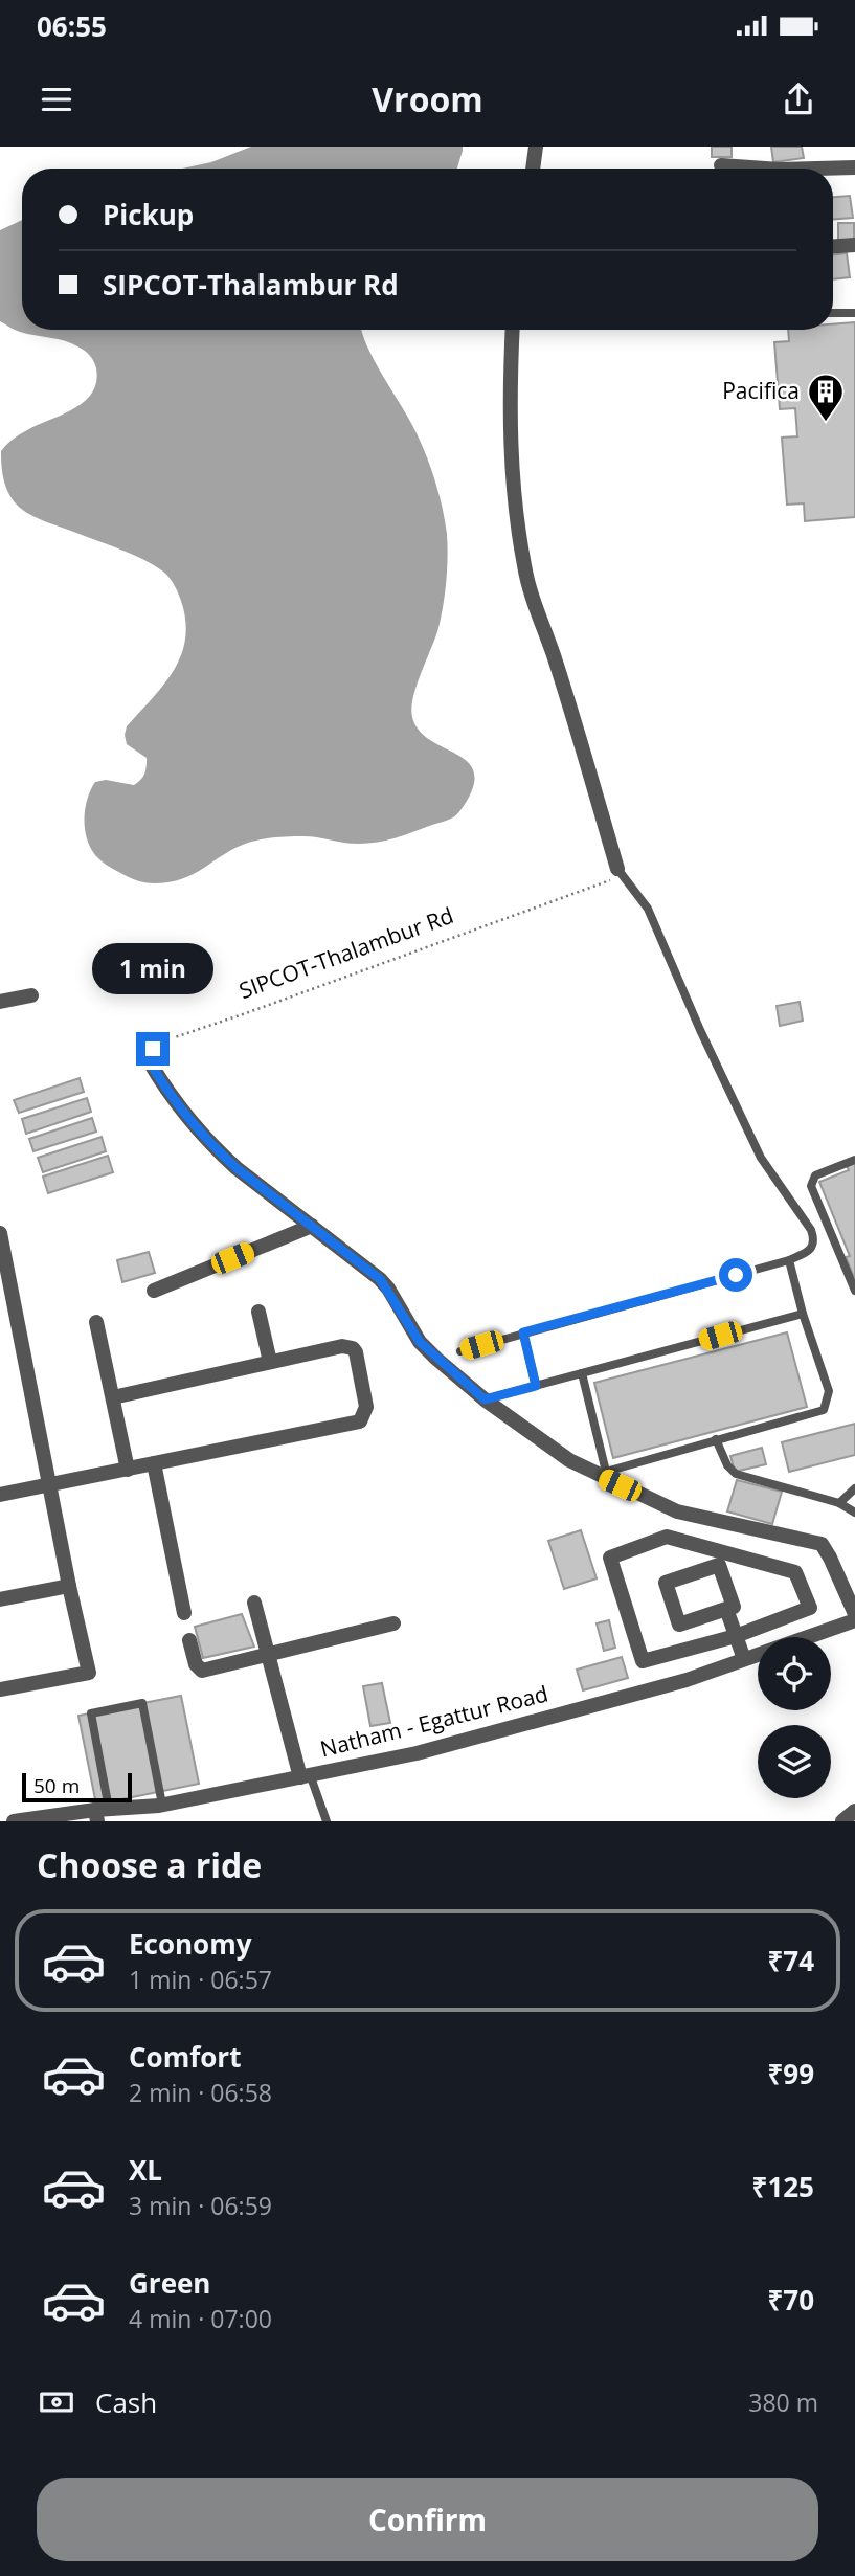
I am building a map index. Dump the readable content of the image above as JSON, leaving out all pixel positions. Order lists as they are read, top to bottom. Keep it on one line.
{"streets":{"street":["Natham - Egattur Road"],"path":["SIPCOT-Thalambur Rd"]},"places":{"building":["Pacifica"]},"scale_bar":"50 m","page":{"status":"06:55","header":"Vroom","banner":["Pickup","SIPCOT-Thalambur Rd"],"bubble":"1 min","scale":"50 m","heading":"Choose a ride","list":[{"name":"Economy","note":"1 min · 06:57","value":"₹74"},{"name":"Comfort","note":"2 min · 06:58","value":"₹99"},{"name":"XL","note":"3 min · 06:59","value":"₹125"},{"name":"Green","note":"4 min · 07:00","value":"₹70"}],"pay":["Cash","380 m"],"buttons":"Confirm"}}
